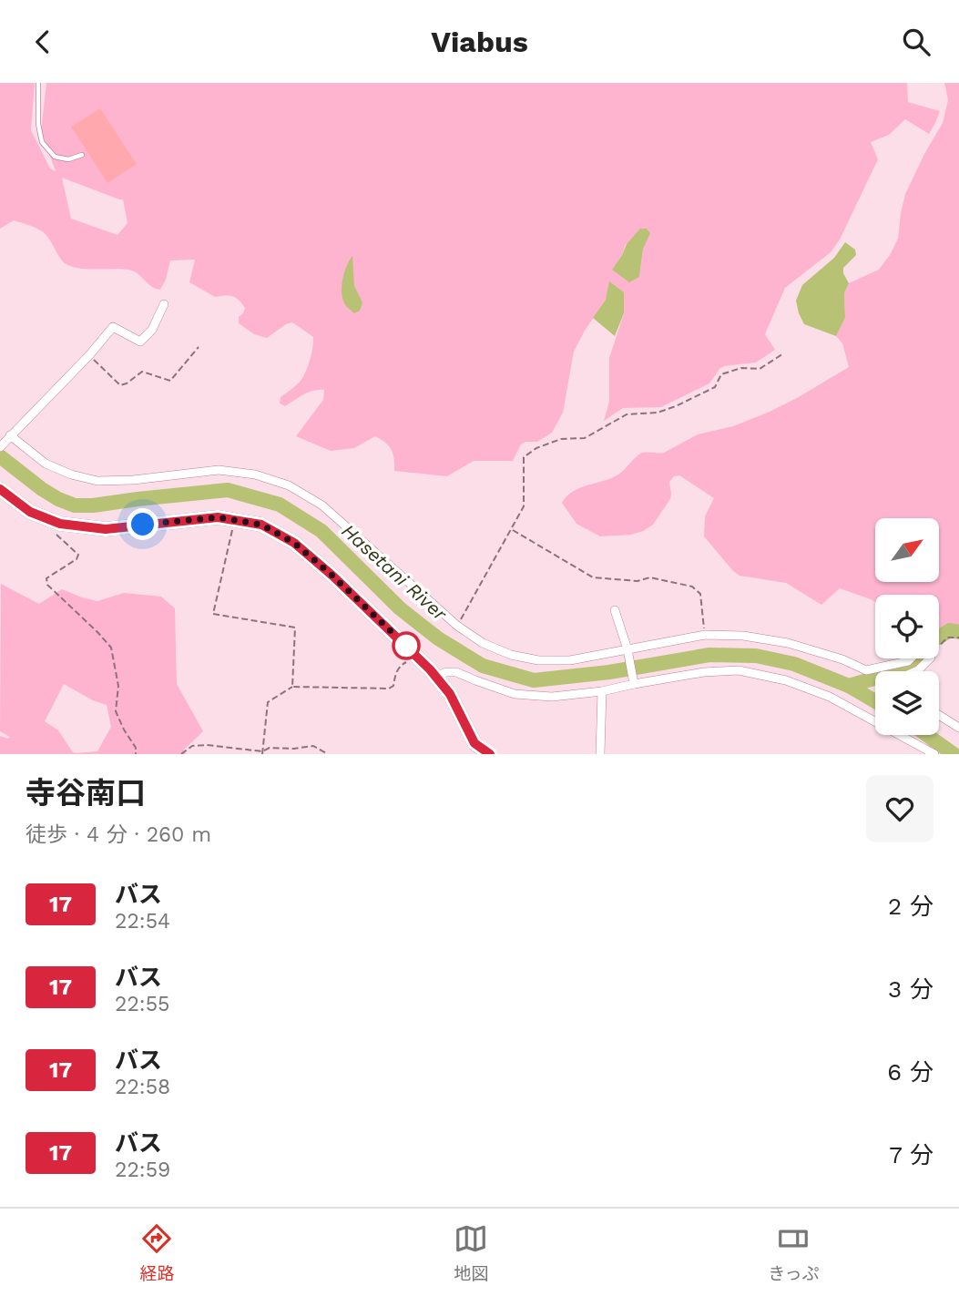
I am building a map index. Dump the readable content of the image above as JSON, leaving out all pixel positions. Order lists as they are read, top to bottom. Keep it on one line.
{"water":["Hasetani River"],"lines":["bus line 17"],"north":"top right","page":{"header":"Viabus","heading":["寺谷南口","徒歩 · 4 分 · 260 m"],"list":[{"mark":"17","name":"バス","note":"22:54","value":"2 分"},{"mark":"17","name":"バス","note":"22:55","value":"3 分"},{"mark":"17","name":"バス","note":"22:58","value":"6 分"},{"mark":"17","name":"バス","note":"22:59","value":"7 分"}],"tabs":["経路","地図","きっぷ"]}}
